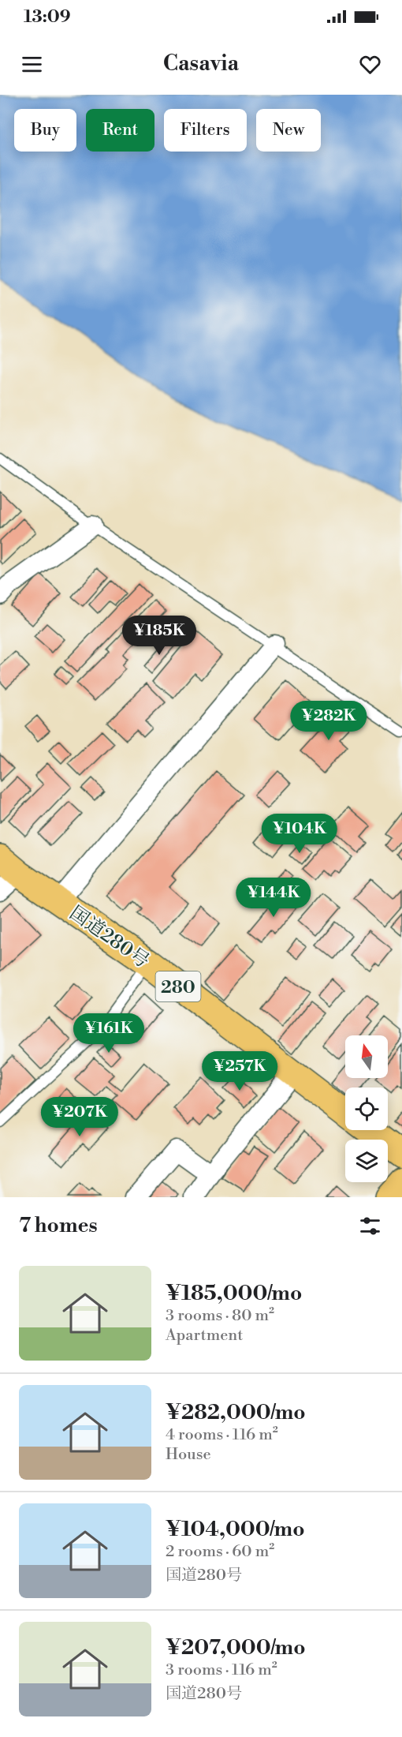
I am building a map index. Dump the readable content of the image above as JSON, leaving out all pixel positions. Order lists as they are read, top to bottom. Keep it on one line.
{"streets":{"main road":["国道280号","280"]},"north":"top","page":{"status":"13:09","header":"Casavia","chip":["Buy","Rent","Filters","New"],"price":["¥185K","¥282K","¥104K","¥144K","¥161K","¥257K","¥207K"],"heading":"7 homes","list":[{"name":"¥185,000/mo","note":"3 rooms · 80 m² · Apartment"},{"name":"¥282,000/mo","note":"4 rooms · 116 m² · House"},{"name":"¥104,000/mo","note":"2 rooms · 60 m² · 国道280号"},{"name":"¥207,000/mo","note":"3 rooms · 116 m² · 国道280号"}]}}
